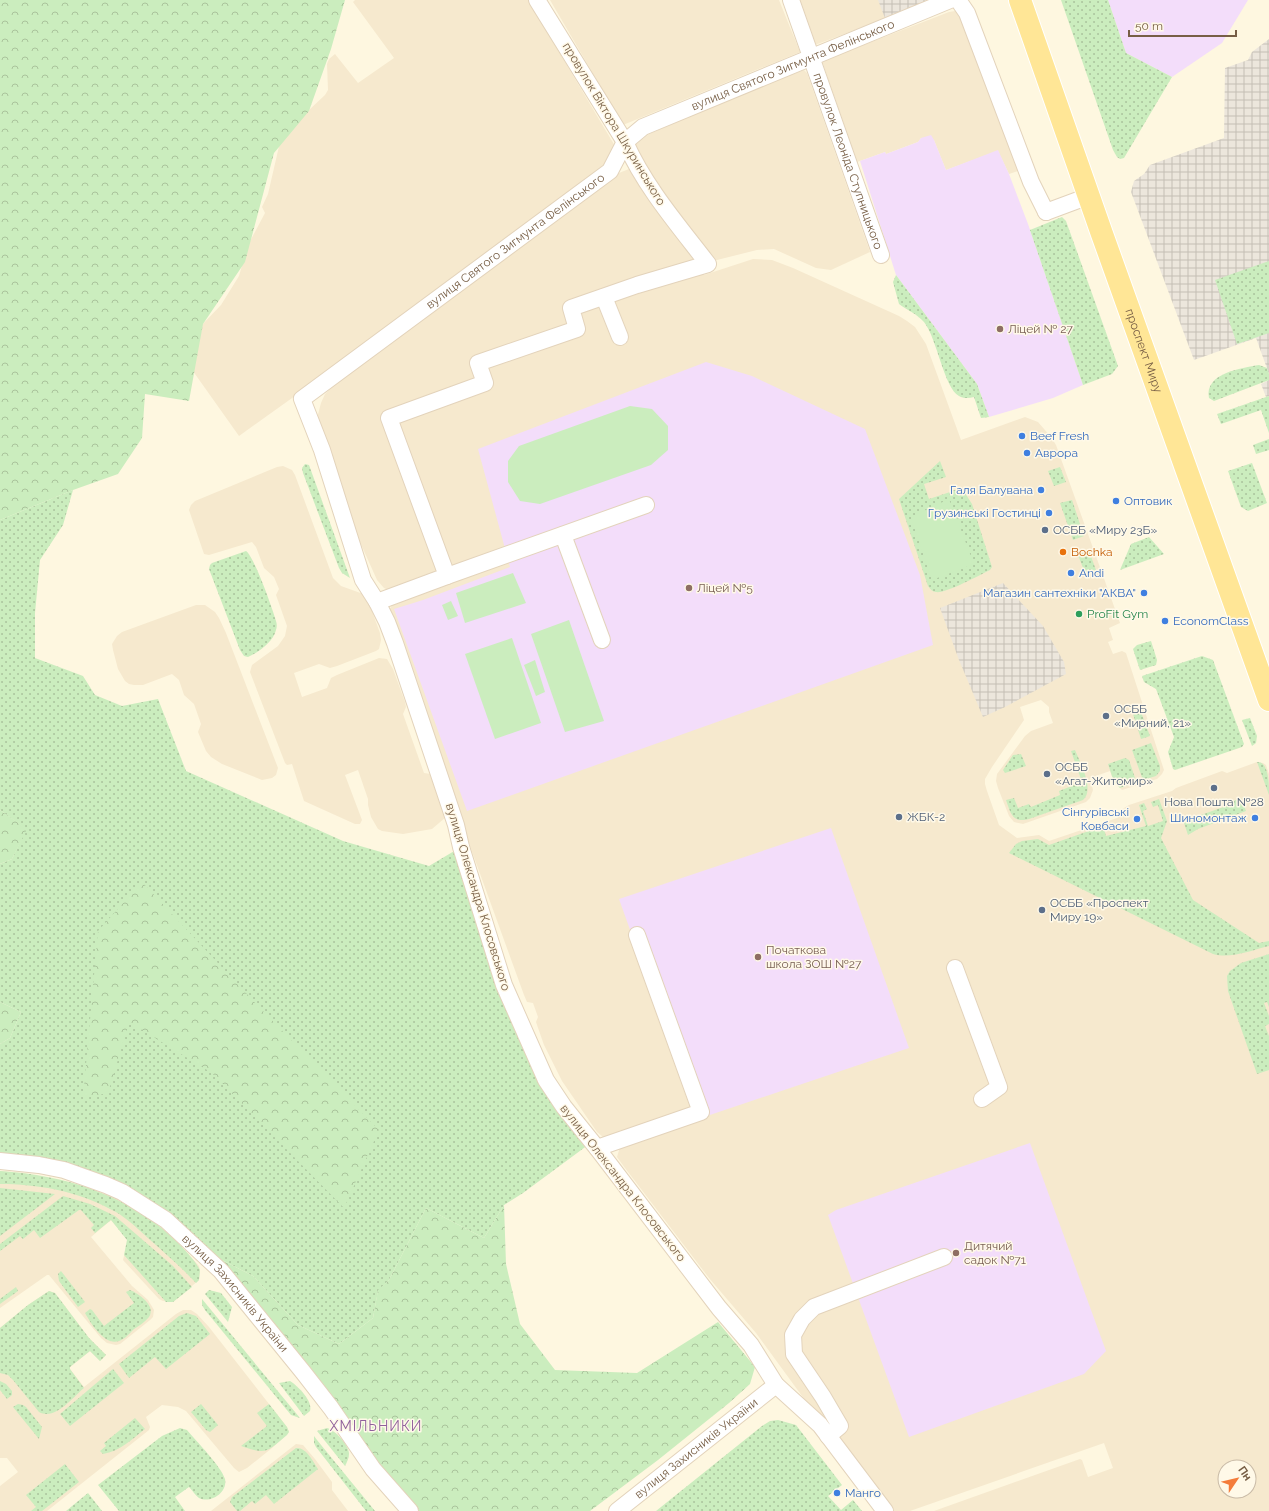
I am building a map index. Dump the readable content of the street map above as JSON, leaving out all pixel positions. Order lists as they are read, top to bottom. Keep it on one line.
{"streets":{"main road":["проспект Миру"],"street":["вулиця Святого Зигмунта Фелінського","провулок Віктора Шкуринського","провулок Леоніда Ступницького","вулиця Олександра Клосовського","вулиця Захисників України"]},"crossings":[["вулиця Святого Зигмунта Фелінського","провулок Віктора Шкуринського"],["вулиця Святого Зигмунта Фелінського","провулок Леоніда Ступницького"],["вулиця Святого Зигмунта Фелінського","вулиця Олександра Клосовського"],["вулиця Олександра Клосовського","вулиця Захисників України"]],"districts":["ХМІЛЬНИКИ"],"places":["Ліцей № 27","Beef Fresh","Аврора","Галя Балувана","Оптовик","Грузинські Гостинці","ОСББ «Миру 23Б»","Bochka","Andi","Ліцей №5","Магазин сантехніки \"АКВА\"","ProFit Gym","EconomClass","ОСББ «Мирний, 21»","ОСББ «Агат-Житомир»","Нова Пошта №28","ЖБК-2","Шиномонтаж","Сінгурівські Ковбаси","ОСББ «Проспект Миру 19»","Початкова школа ЗОШ №27","Дитячий садок №71","Манго"],"scale_bar":"50 m","north":"top right"}
